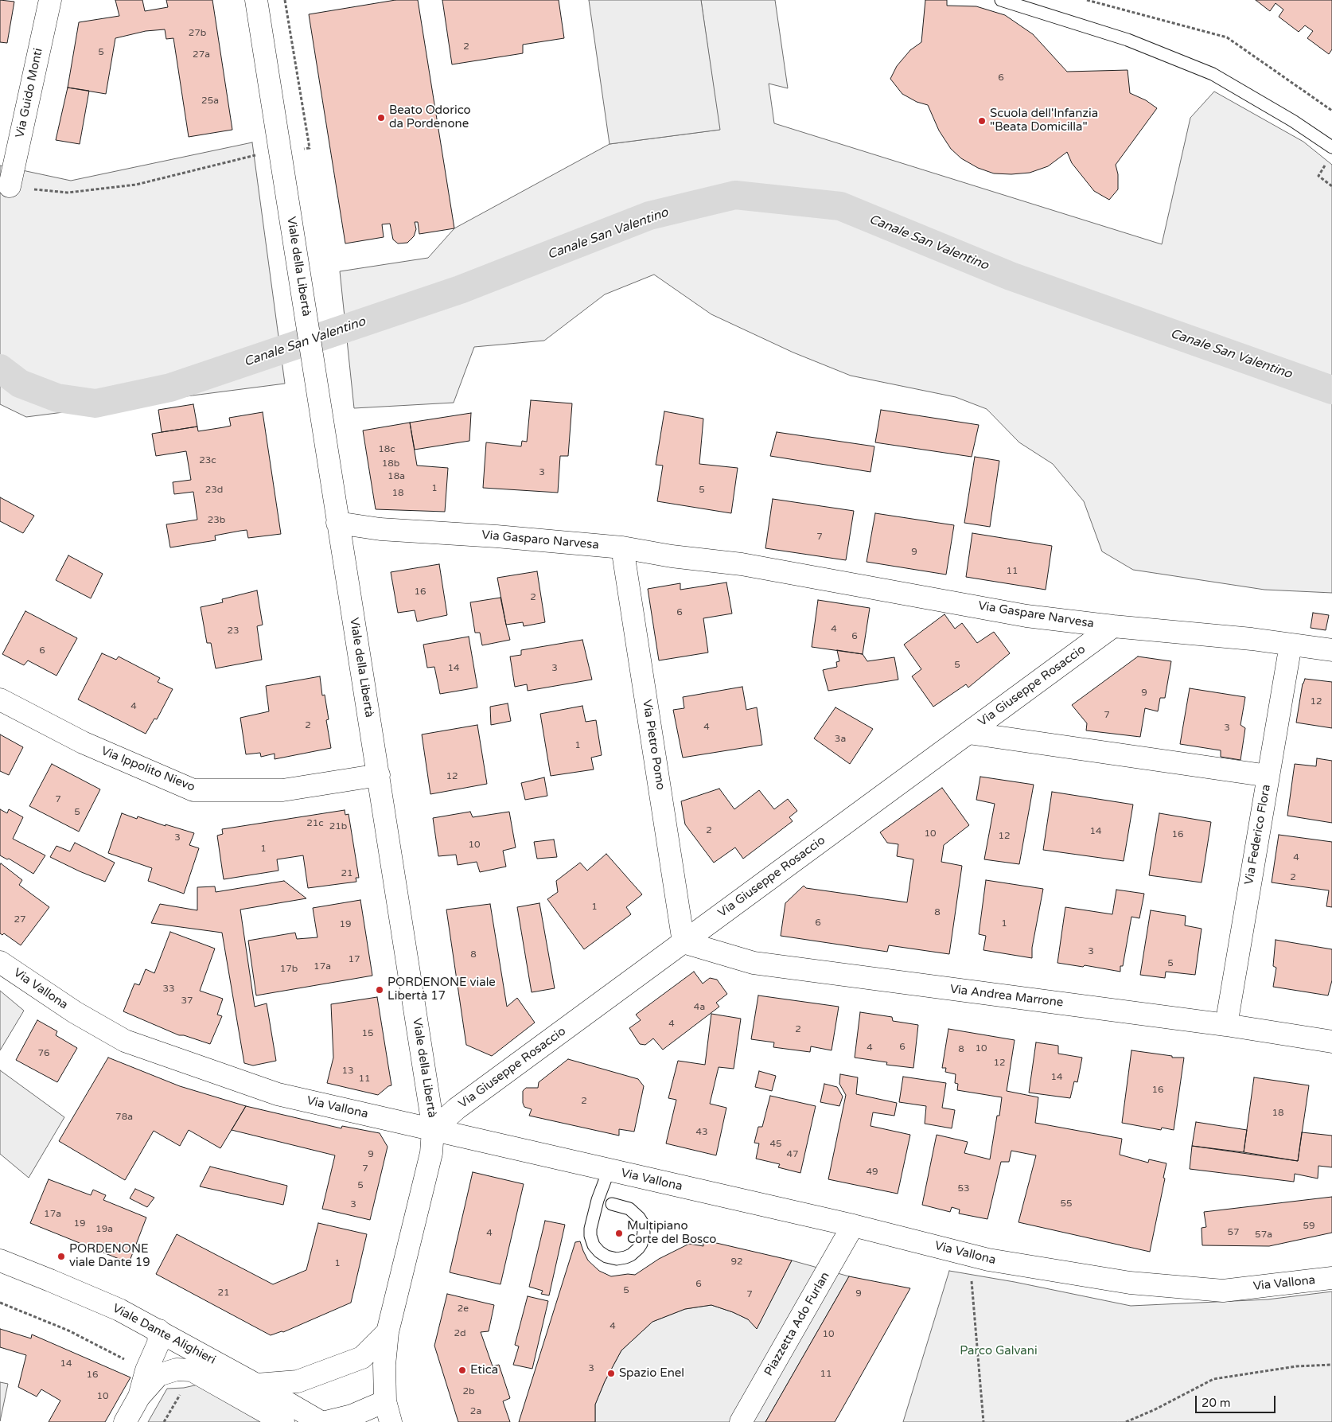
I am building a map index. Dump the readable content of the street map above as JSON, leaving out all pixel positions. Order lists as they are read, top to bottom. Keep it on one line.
{"streets":{"street":["Via Guido Monti","Viale della Libertà","Via Gasparo Narvesa","Via Gaspare Narvesa","Via Giuseppe Rosaccio","Via Pietro Pomo","Via Ippolito Nievo","Via Federico Flora","Via Vallona","Via Andrea Marrone","Piazzetta Ado Furlan","Viale Dante Alighieri"]},"crossings":[["Viale della Libertà","Via Gasparo Narvesa"],["Viale della Libertà","Via Giuseppe Rosaccio"],["Viale della Libertà","Via Ippolito Nievo"],["Viale della Libertà","Via Vallona"],["Via Gasparo Narvesa","Via Gaspare Narvesa"],["Via Gasparo Narvesa","Via Pietro Pomo"],["Via Gaspare Narvesa","Via Giuseppe Rosaccio"],["Via Gaspare Narvesa","Via Federico Flora"],["Via Giuseppe Rosaccio","Via Pietro Pomo"],["Via Giuseppe Rosaccio","Via Vallona"],["Via Giuseppe Rosaccio","Via Andrea Marrone"],["Via Pietro Pomo","Via Andrea Marrone"],["Via Federico Flora","Via Andrea Marrone"],["Via Vallona","Piazzetta Ado Furlan"]],"water":["Canale San Valentino"],"parks":["Parco Galvani"],"places":["Beato Odorico da Pordenone","Scuola dell'Infanzia \"Beata Domicilla\"","PORDENONE viale Libertà 17","Multipiano Corte del Bosco","PORDENONE viale Dante 19","Etica","Spazio Enel"],"house_numbers":["27b","2","5","27a","6","25a","18c","23c","18b","3","18a","1","23d","5","18","23b","7","9","11","16","2","6","4","23","6","6","5","14","3","9","12","4","7","2","4","3","3a","1","12","7","5","21c","21b","2","14","10","16","12","3","10","1","4","21","2","1","8","27","6","1","19","3","8","17","5","17a","17b","33","37","4a","4","2","15","6","4","10","8","76","12","13","14","11","16","2","18","78a","43","45","9","47","7","49","5","53","55","3","17a","19","59","19a","57","4","57a","92","1","6","5","21","9","7","2e","4","2d","10","14","3","11","16","2b","10","2a"],"scale_bar":"20 m"}
